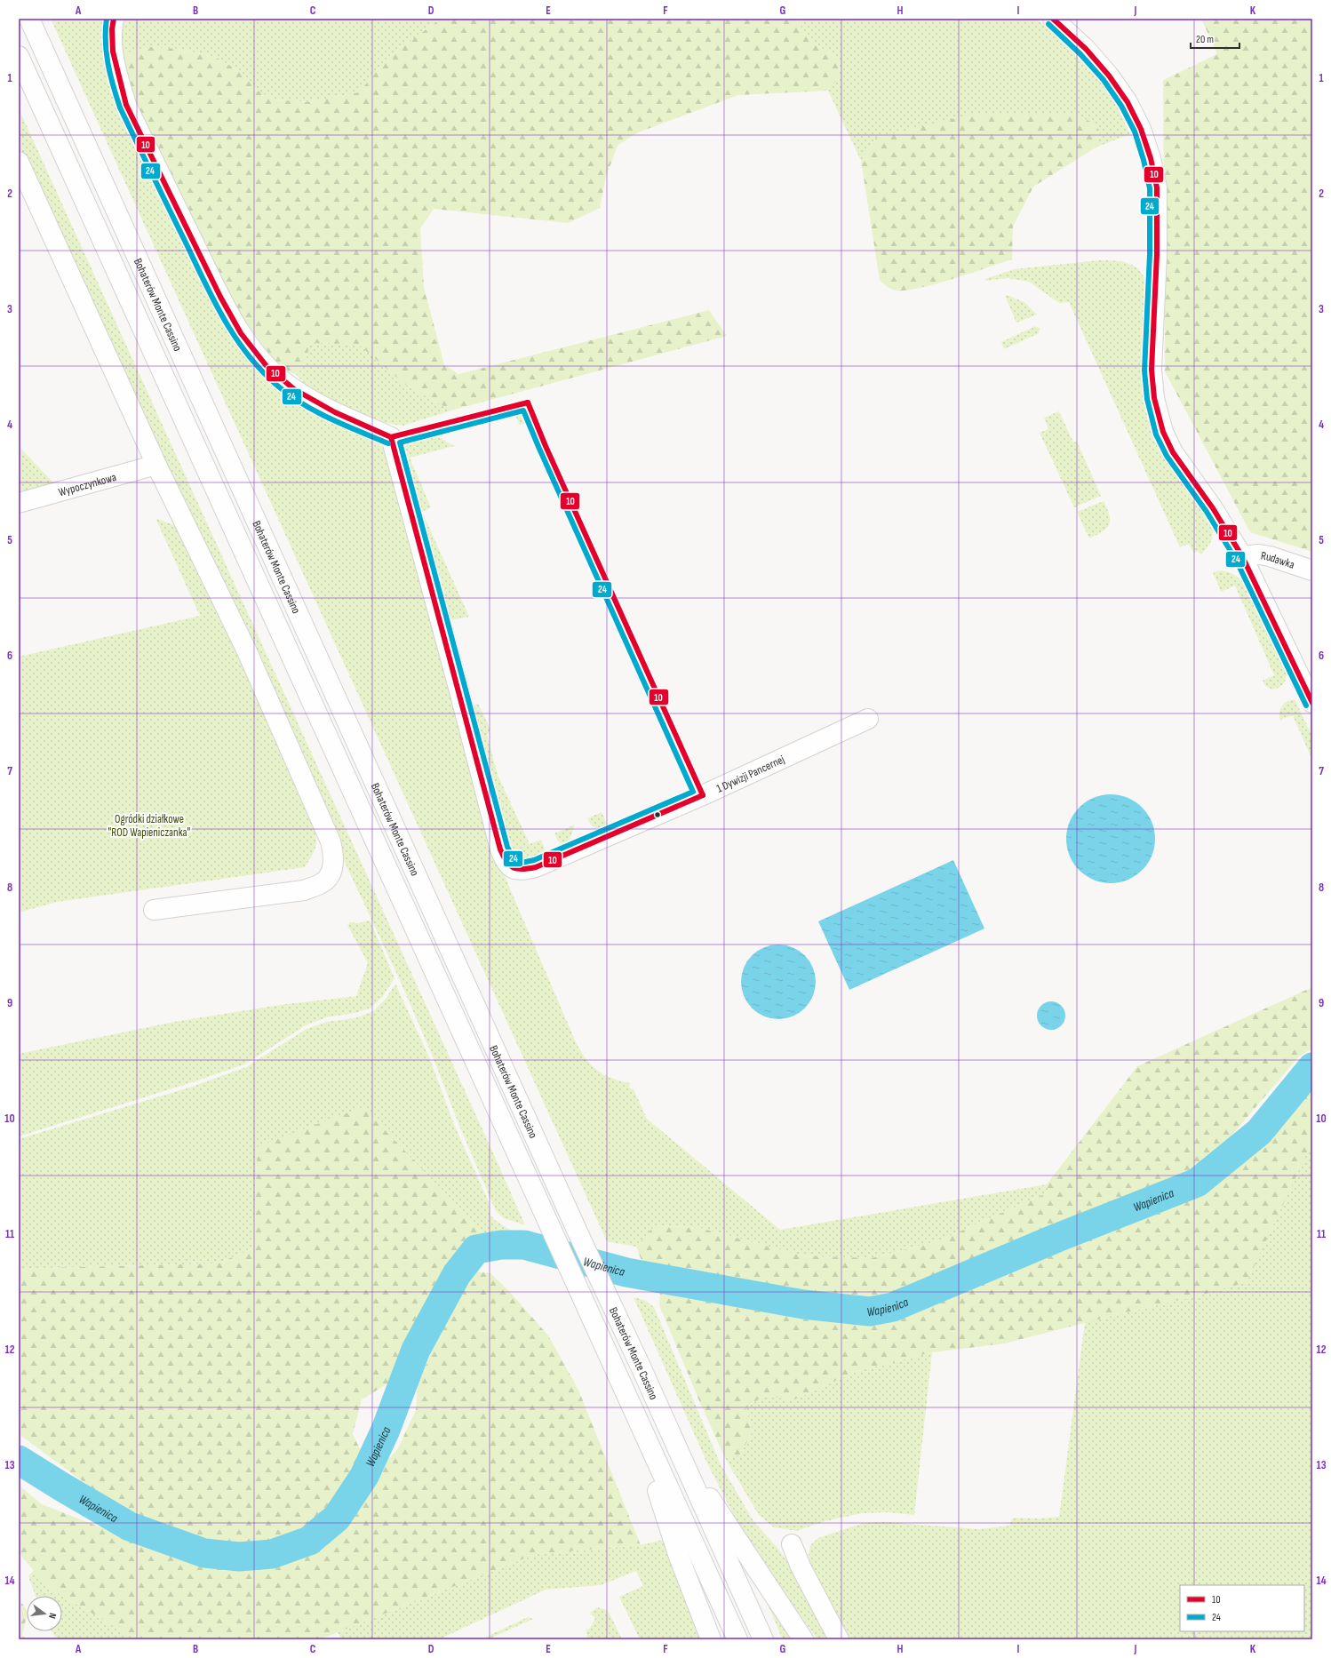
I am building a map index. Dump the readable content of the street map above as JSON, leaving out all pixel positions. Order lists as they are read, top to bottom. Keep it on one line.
{"streets":{"main road":["Bohaterów Monte Cassino","Wypoczynkowa","Rudawka","1 Dywizji Pancernej"]},"water":["Wapienica"],"parks":["Ogródki działkowe \"ROD Wapieniczanka\""],"lines":["transit line 10","transit line 24"],"legend":["10","24"],"scale_bar":"20 m","north":"right","grid":{"columns":["A","B","C","D","E","F","G","H","I","J","K"],"rows":["1","2","3","4","5","6","7","8","9","10","11","12","13","14"]}}
